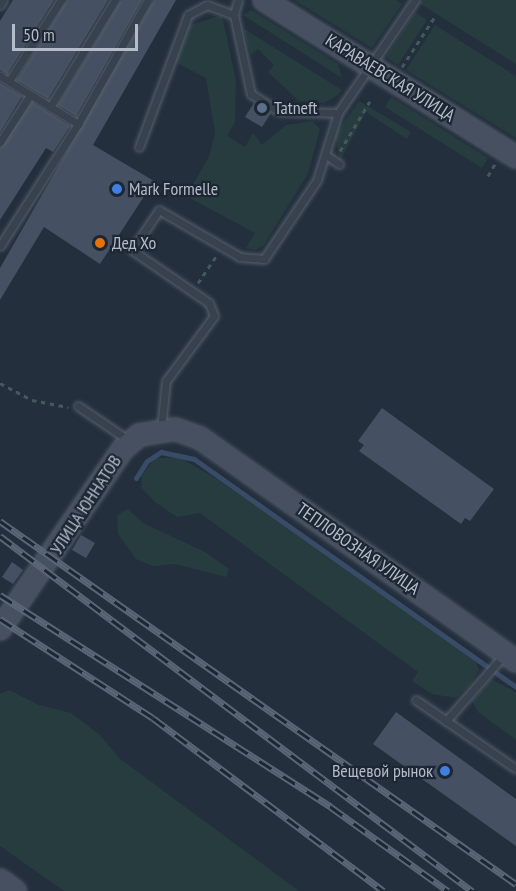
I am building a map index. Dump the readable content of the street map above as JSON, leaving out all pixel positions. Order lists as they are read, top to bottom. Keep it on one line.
{"streets":{"street":["КАРАВАЕВСКАЯ УЛИЦА","УЛИЦА ЮННАТОВ","ТЕПЛОВОЗНАЯ УЛИЦА"]},"crossings":[["УЛИЦА ЮННАТОВ","ТЕПЛОВОЗНАЯ УЛИЦА"]],"places":["Tatneft","Mark Formelle","Дед Хо","Вещевой рынок"],"scale_bar":"50 m"}
